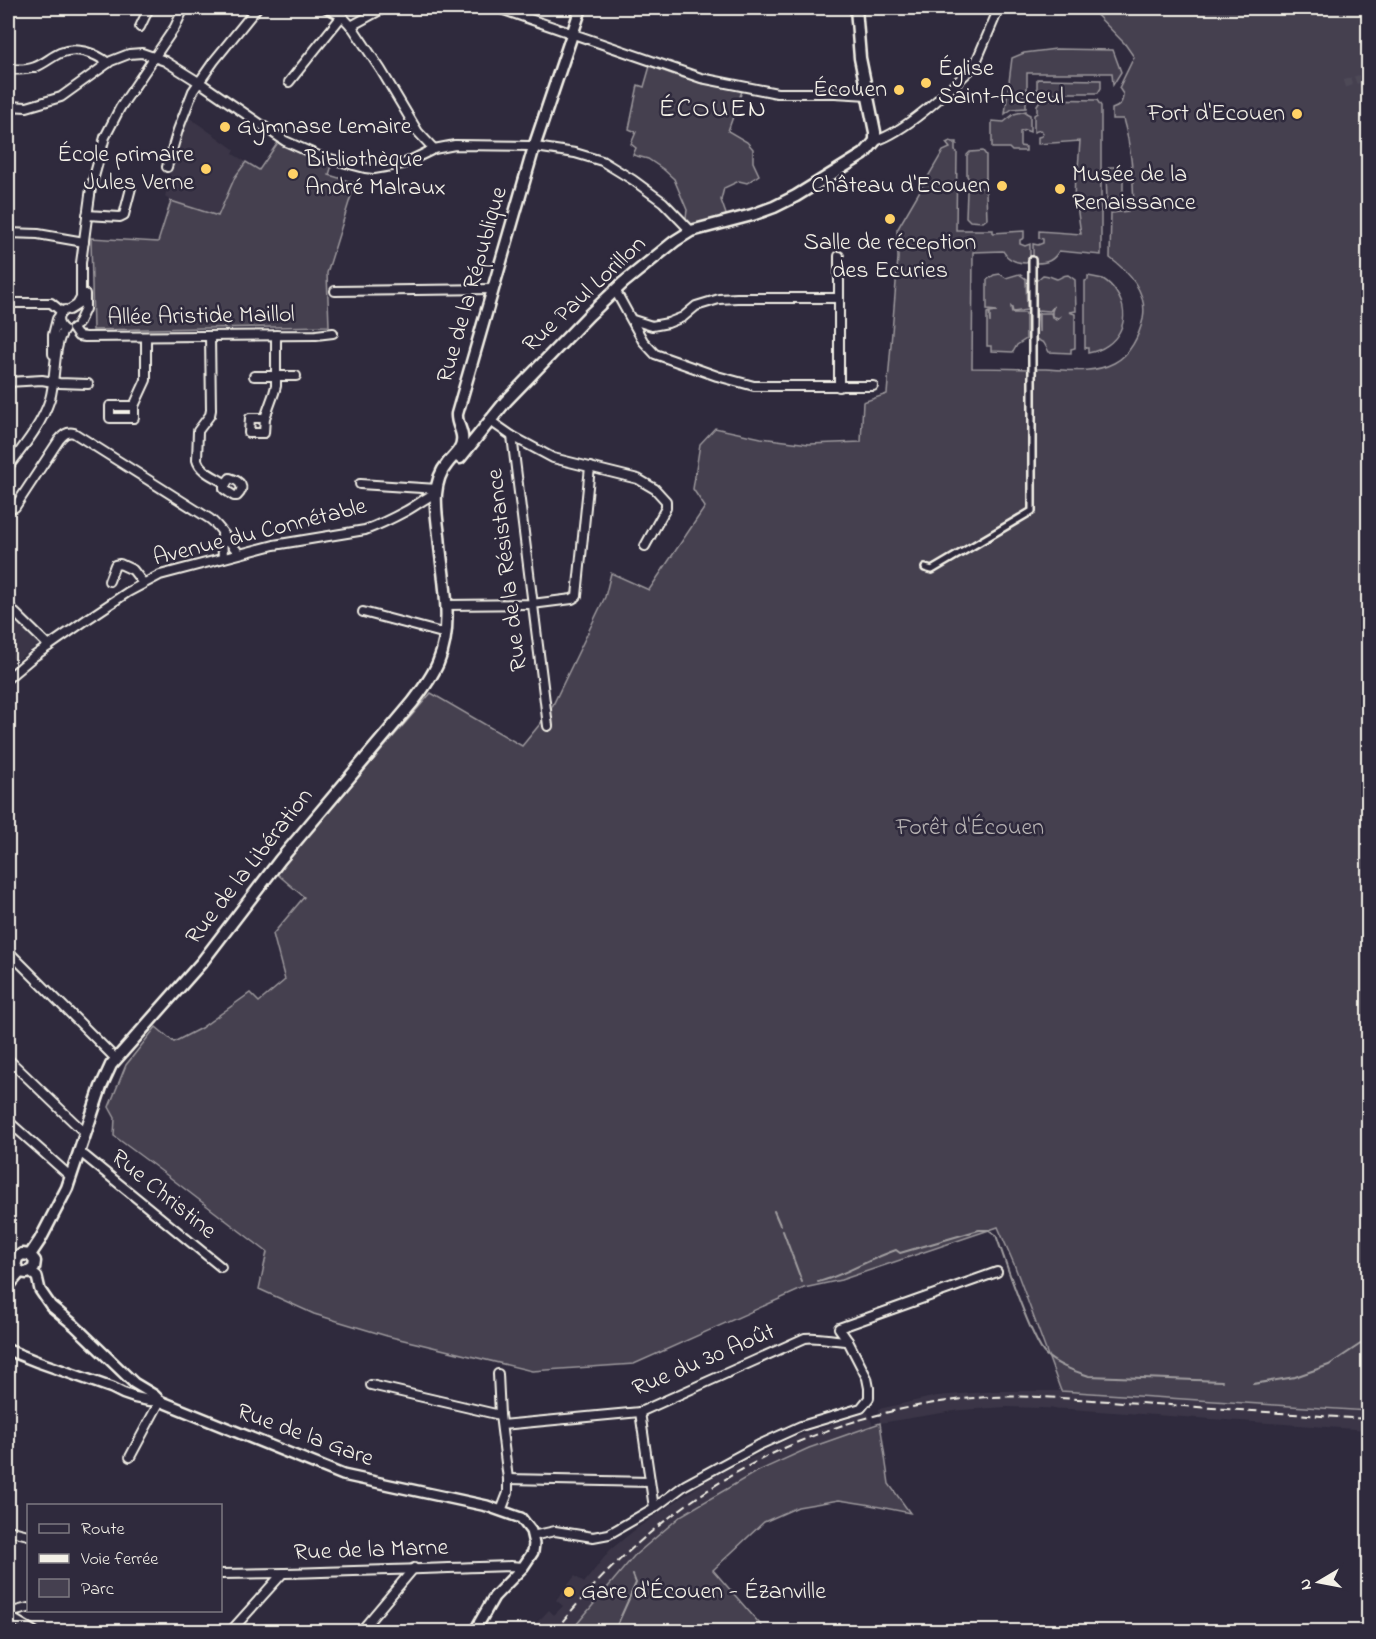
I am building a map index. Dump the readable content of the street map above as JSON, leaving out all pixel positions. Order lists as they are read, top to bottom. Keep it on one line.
{"streets":{"main road":["Rue de la République","Rue Paul Lorillon","Rue de la Libération"],"street":["Allée Aristide Maillol","Avenue du Connétable","Rue de la Résistance","Rue Christine","Rue du 30 Août","Rue de la Gare","Rue de la Marne"]},"crossings":[["Rue Paul Lorillon","Avenue du Connétable"],["Rue Paul Lorillon","Rue de la Résistance"],["Rue Paul Lorillon","Rue de la Libération"],["Avenue du Connétable","Rue de la Libération"],["Rue de la Libération","Rue Christine"],["Rue de la Libération","Rue de la Gare"]],"districts":["ÉCOUEN"],"parks":["Forêt d'Écouen"],"places":["Église Saint-Acceul","Écouen","Fort d'Ecouen","Gymnase Lemaire","École primaire Jules Verne","Bibliothèque André Malraux","Château d'Ecouen","Musée de la Renaissance","Salle de réception des Ecuries","Gare d'Écouen - Ézanville"],"legend":["Route","Voie ferrée","Parc"],"north":"left"}
